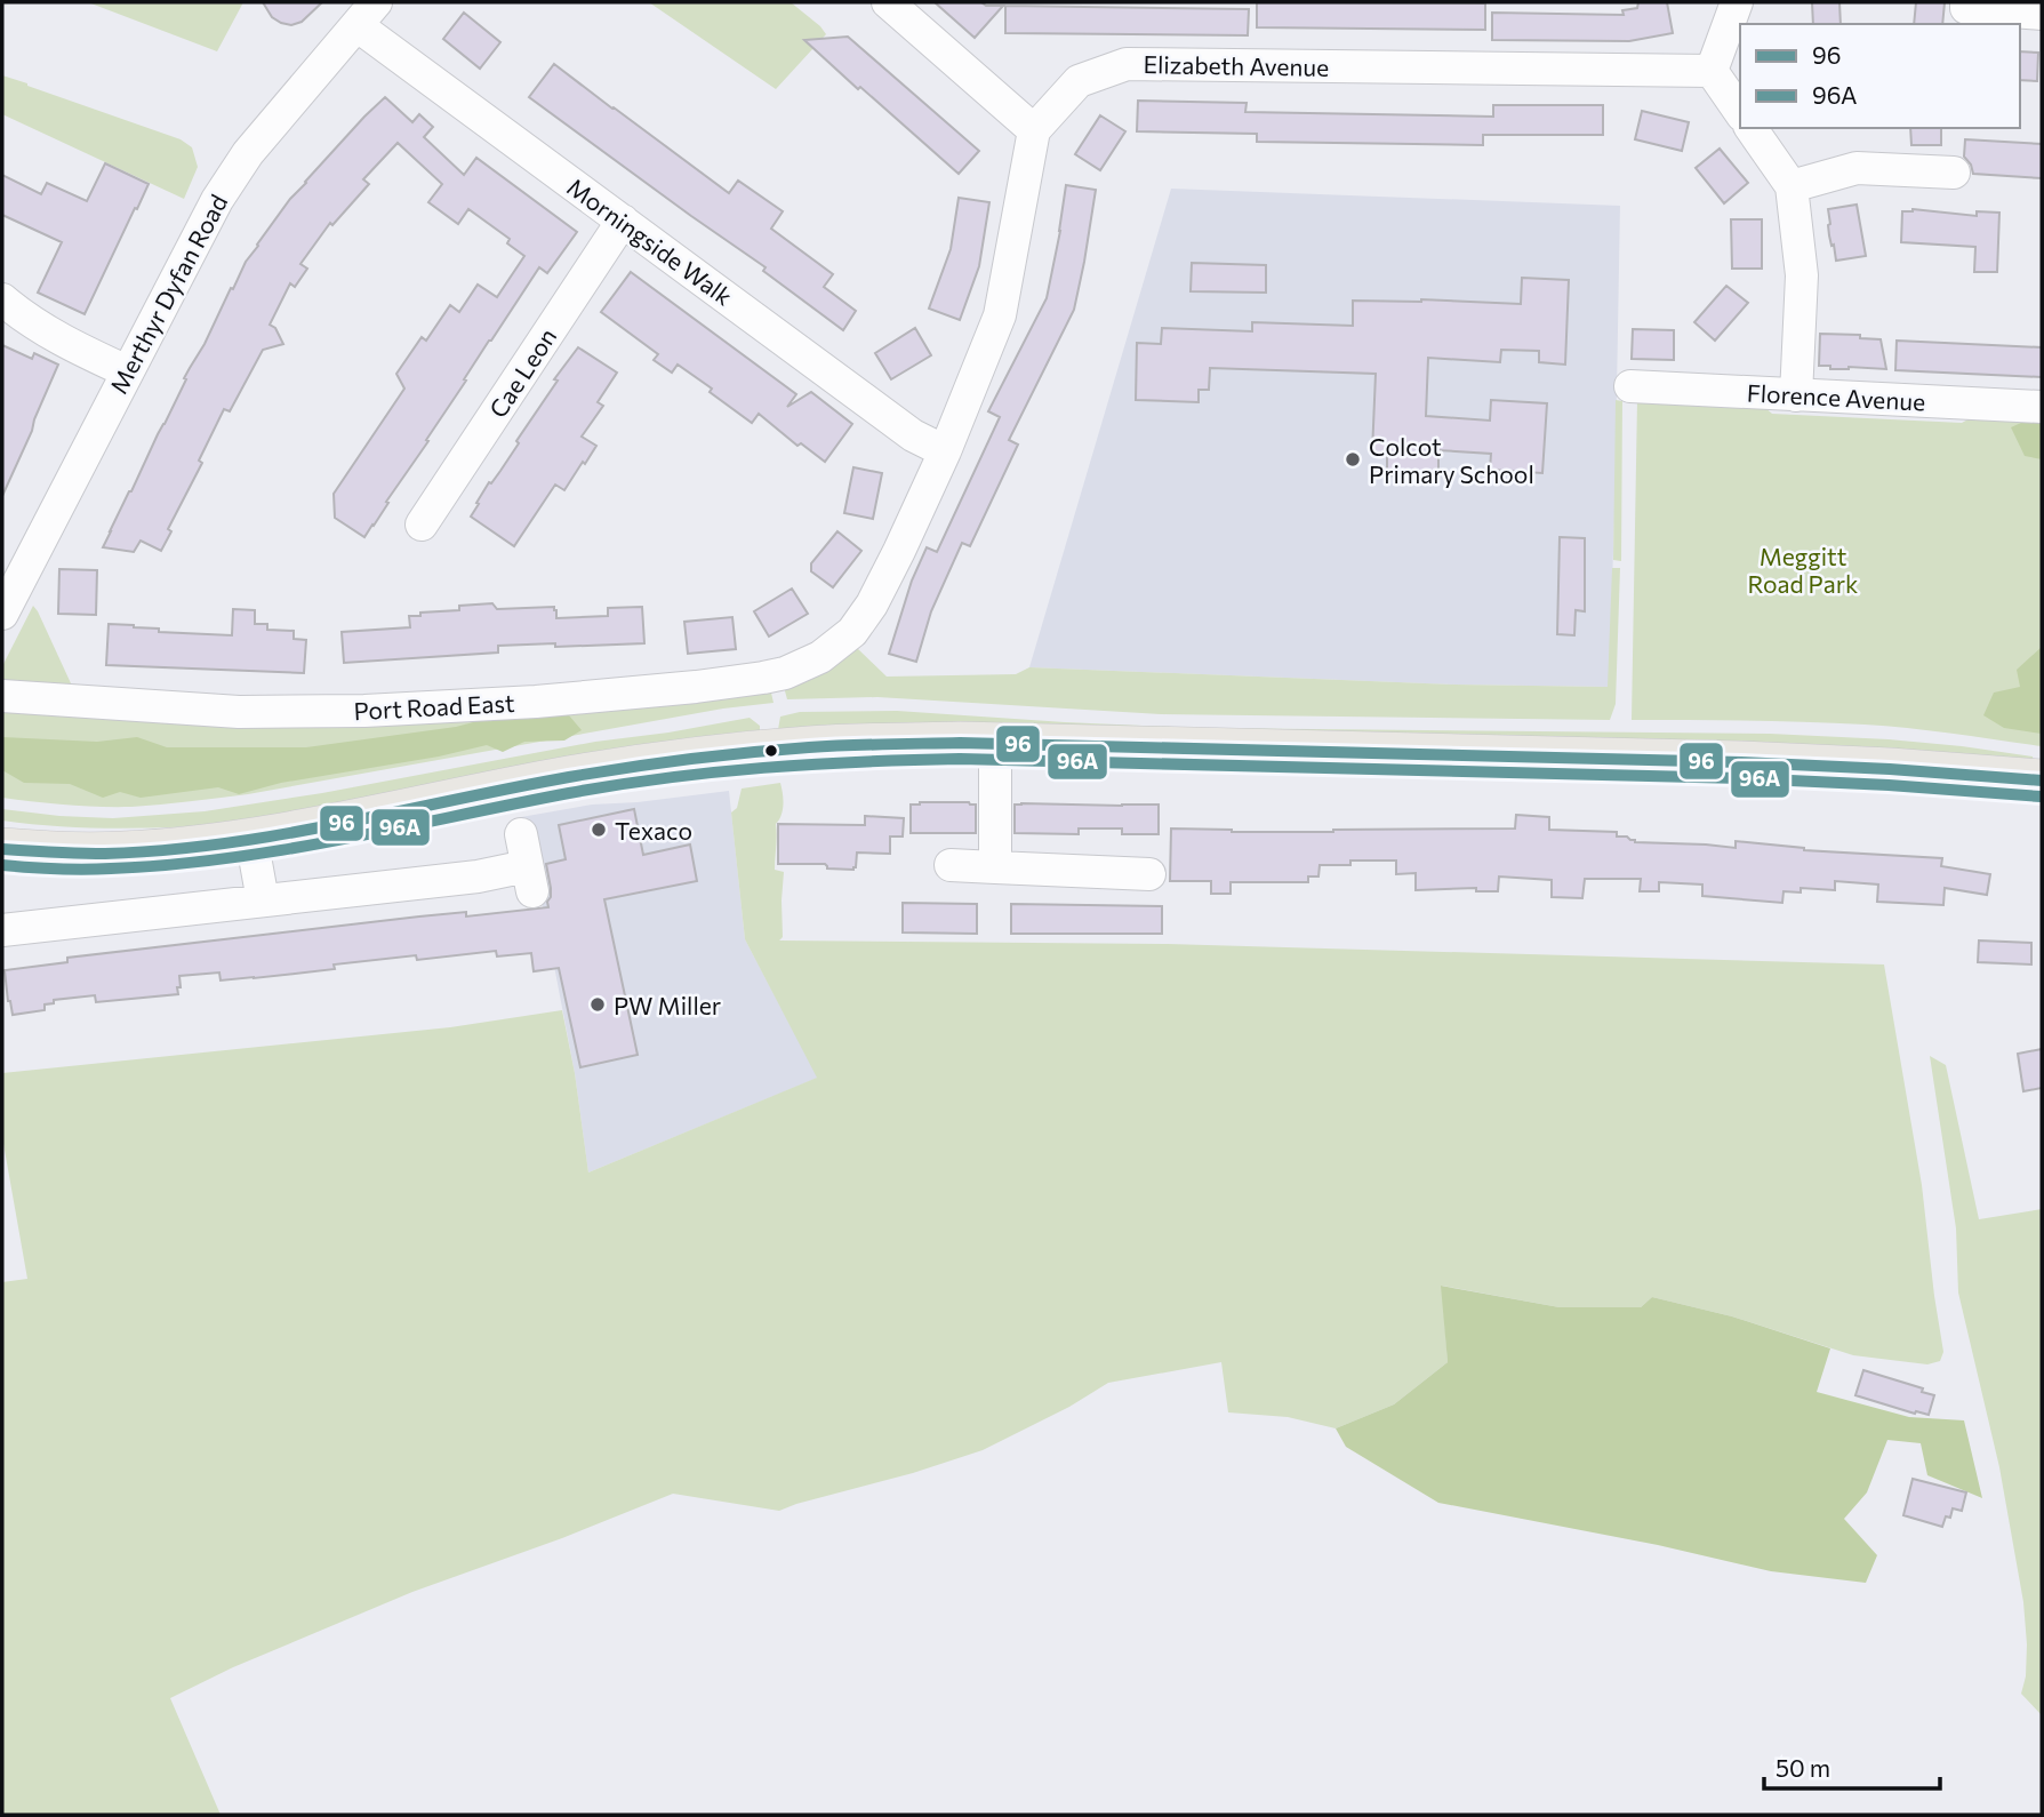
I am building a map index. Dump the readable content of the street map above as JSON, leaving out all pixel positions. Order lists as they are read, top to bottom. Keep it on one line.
{"streets":{"street":["Elizabeth Avenue","Morningside Walk","Merthyr Dyfan Road","Cae Leon","Florence Avenue","Port Road East"]},"crossings":[["Morningside Walk","Merthyr Dyfan Road"],["Morningside Walk","Cae Leon"],["Morningside Walk","Port Road East"]],"parks":["Meggitt Road Park"],"places":["Colcot Primary School","Texaco","PW Miller"],"lines":["transit line 96","transit line 96A"],"legend":["96","96A"],"scale_bar":"50 m"}
